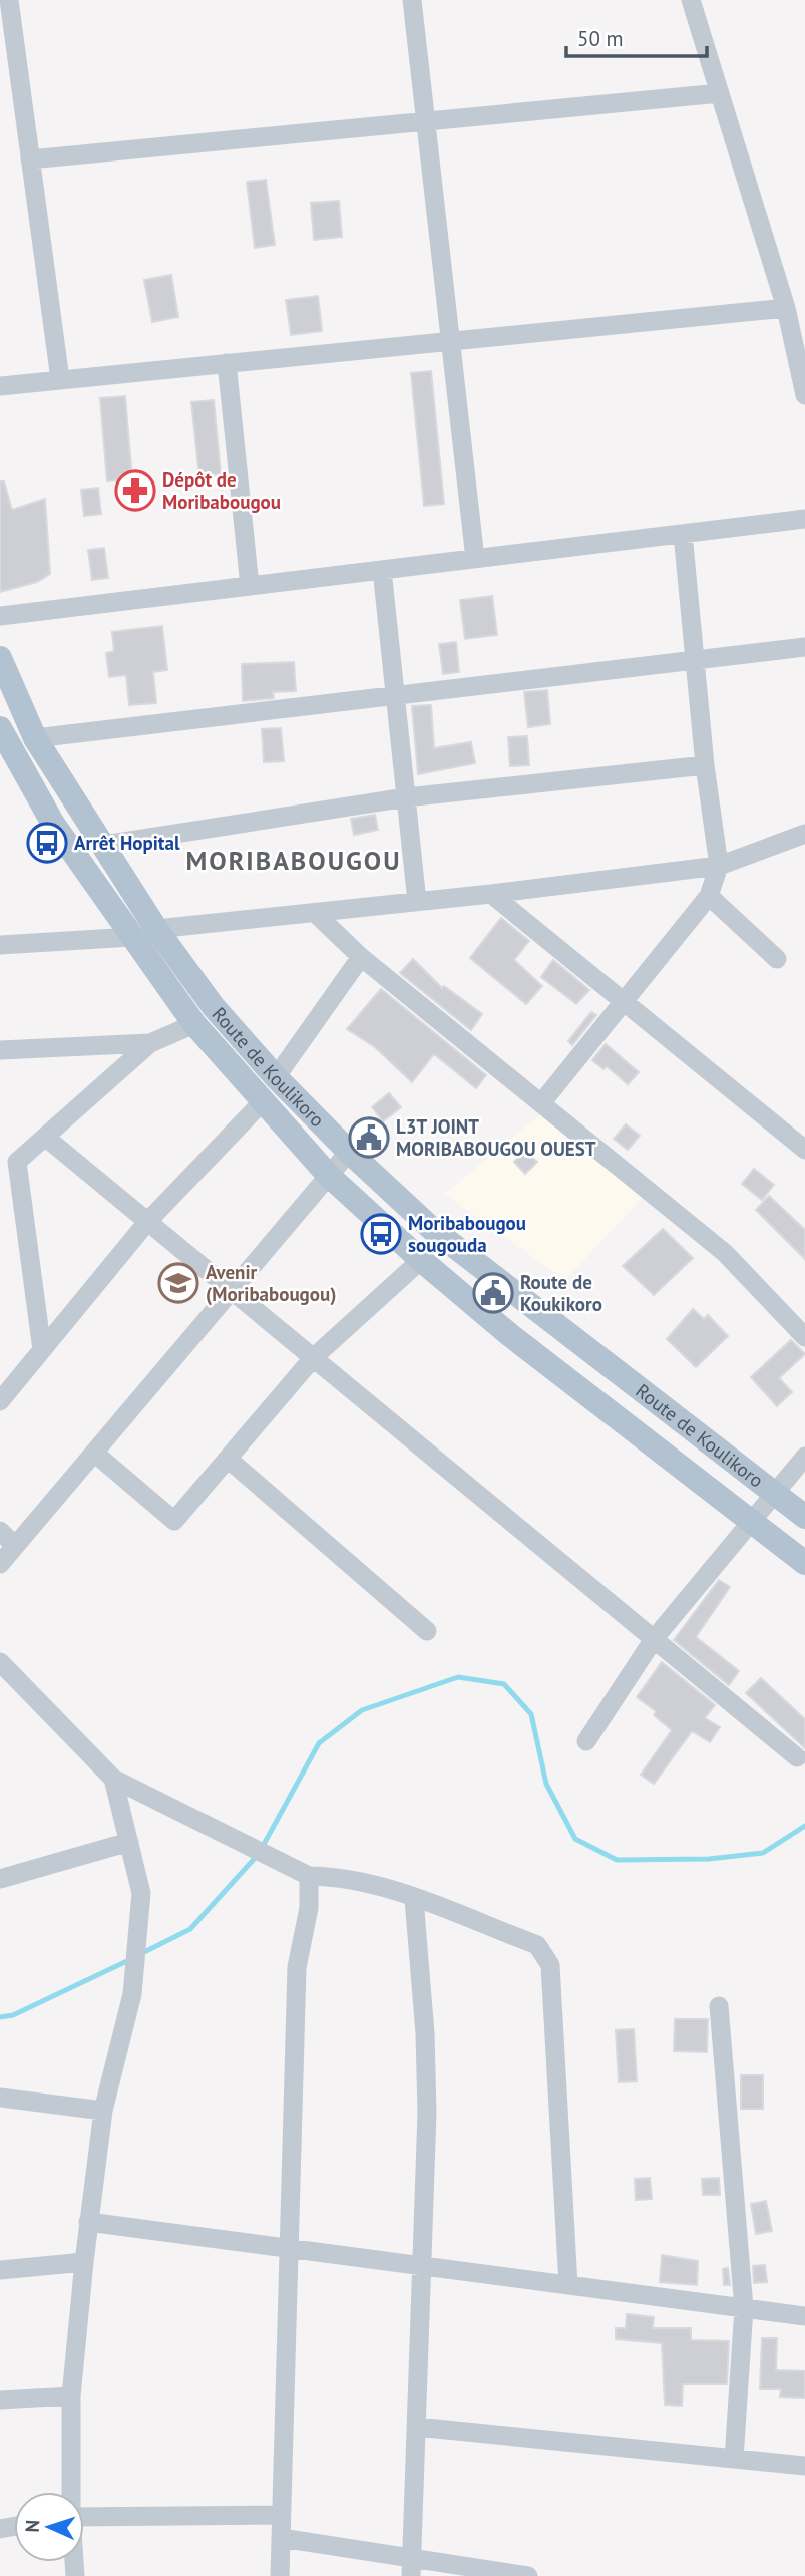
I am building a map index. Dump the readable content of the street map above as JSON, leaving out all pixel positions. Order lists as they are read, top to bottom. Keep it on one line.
{"streets":{"main road":["Route de Koulikoro"]},"districts":["MORIBABOUGOU"],"places":{"pharmacy":["Dépôt de Moribabougou"],"bus stop":["Arrêt Hopital","Moribabougou sougouda"],"public building":["L3T JOINT MORIBABOUGOU OUEST","Route de Koukikoro"],"school or university":["Avenir (Moribabougou)"]},"scale_bar":"50 m","north":"left"}
